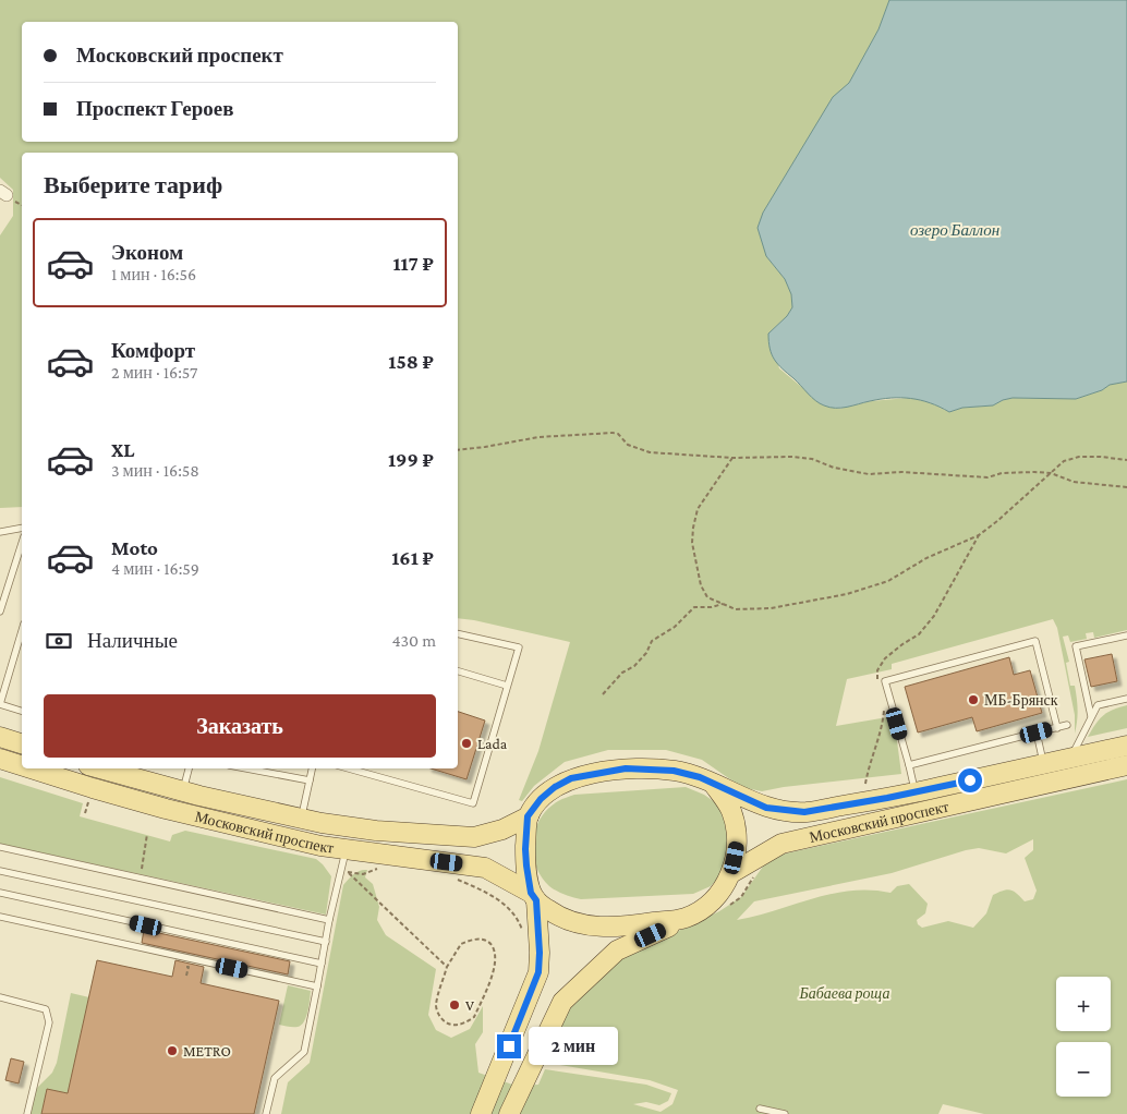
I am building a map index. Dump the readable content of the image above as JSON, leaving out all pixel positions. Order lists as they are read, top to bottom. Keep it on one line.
{"streets":{"main road":["Московский проспект"]},"water":["озеро Баллон"],"parks":["Бабаева роща"],"places":["МБ-Брянск","Lada","V","METRO"],"page":{"banner":["Московский проспект","Проспект Героев"],"heading":"Выберите тариф","list":[{"name":"Эконом","note":"1 мин · 16:56","value":"117 ₽"},{"name":"Комфорт","note":"2 мин · 16:57","value":"158 ₽"},{"name":"XL","note":"3 мин · 16:58","value":"199 ₽"},{"name":"Moto","note":"4 мин · 16:59","value":"161 ₽"}],"pay":["Наличные","430 m"],"buttons":"Заказать","map_buttons":["+","−"],"bubble":"2 мин"}}
